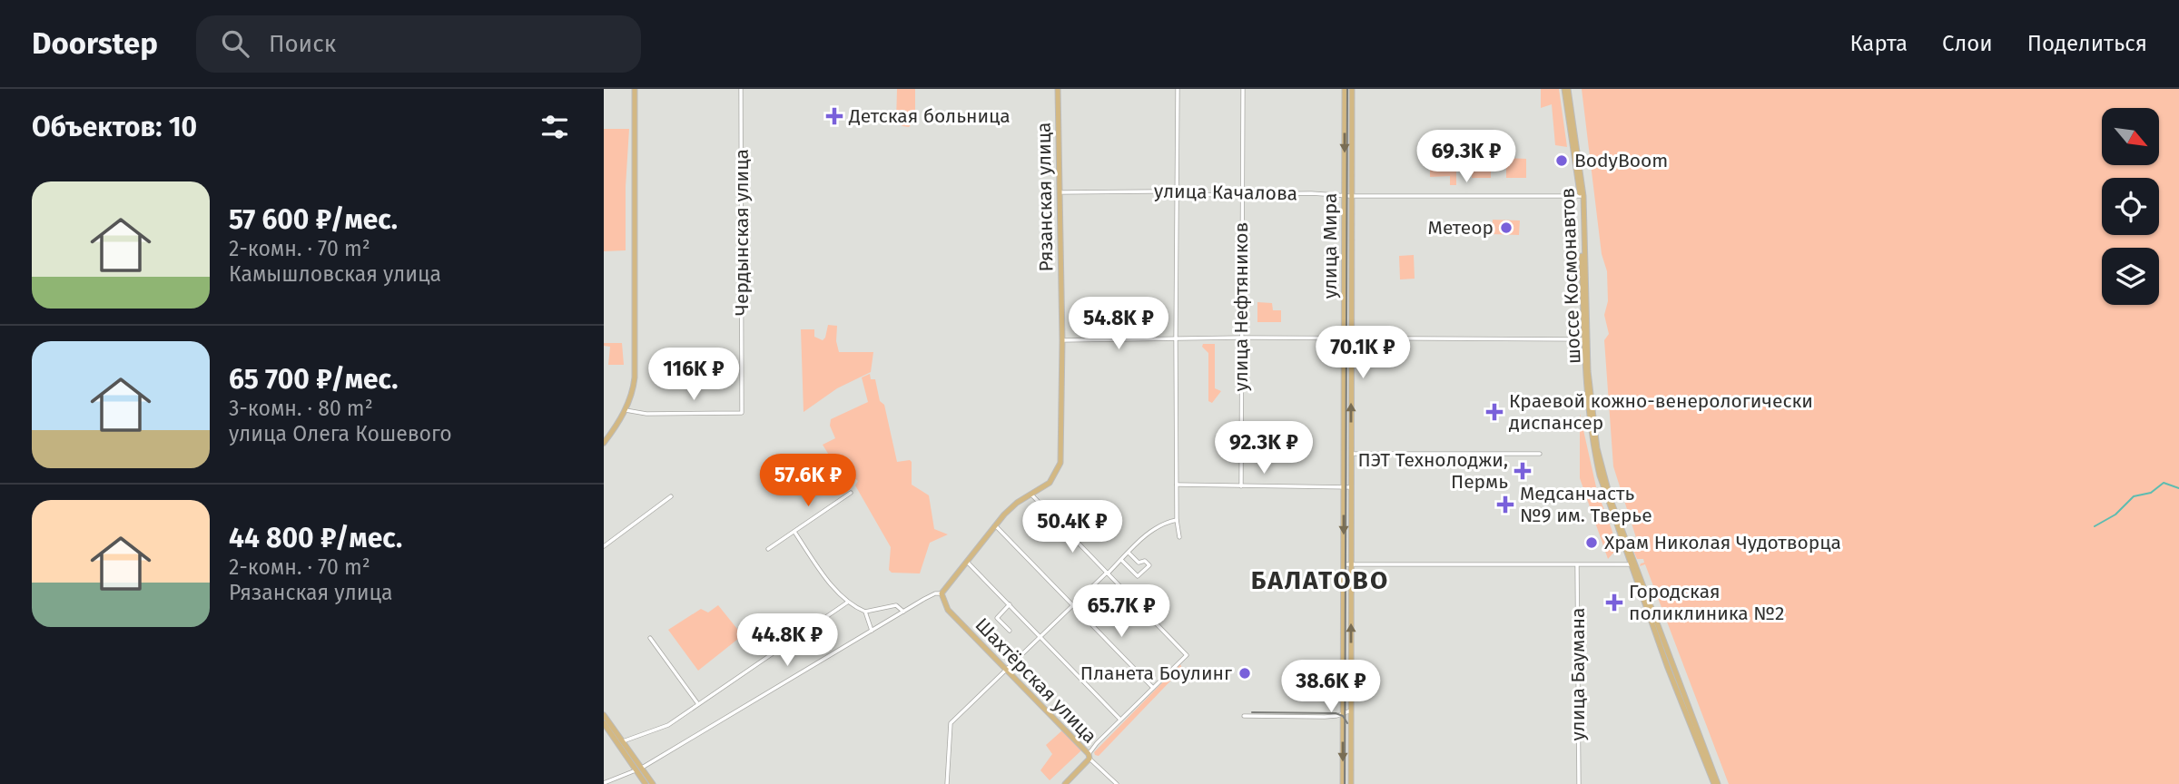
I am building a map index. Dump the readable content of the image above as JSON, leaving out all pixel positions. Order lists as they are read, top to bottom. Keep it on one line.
{"streets":{"main road":["Рязанская улица","улица Мира","шоссе Космонавтов","Шахтёрская улица"],"street":["улица Качалова","Чердынская улица","улица Нефтяников","улица Баумана"]},"crossings":[["улица Качалова","Рязанская улица"],["улица Качалова","улица Мира"],["улица Качалова","шоссе Космонавтов"],["улица Качалова","улица Нефтяников"],["Рязанская улица","Шахтёрская улица"]],"districts":["БАЛАТОВО"],"places":{"health":["Детская больница","Краевой кожно-венерологически диспансер","ПЭТ Технолоджи, Пермь","Медсанчасть №9 им. Тверье","Городская поликлиника №2"],"other":["BodyBoom","Метеор","Храм Николая Чудотворца","Планета Боулинг"]},"north":"bottom right","page":{"header":"Doorstep","search":"Поиск","nav":["Карта","Слои","Поделиться"],"heading":"Объектов: 10","price":["69.3K ₽","54.8K ₽","70.1K ₽","116K ₽","92.3K ₽","57.6K ₽","50.4K ₽","65.7K ₽","44.8K ₽","38.6K ₽"],"list":[{"name":"57 600 ₽/мес.","note":"2-комн. · 70 m² · Камышловская улица"},{"name":"65 700 ₽/мес.","note":"3-комн. · 80 m² · улица Олега Кошевого"},{"name":"44 800 ₽/мес.","note":"2-комн. · 70 m² · Рязанская улица"}]}}
